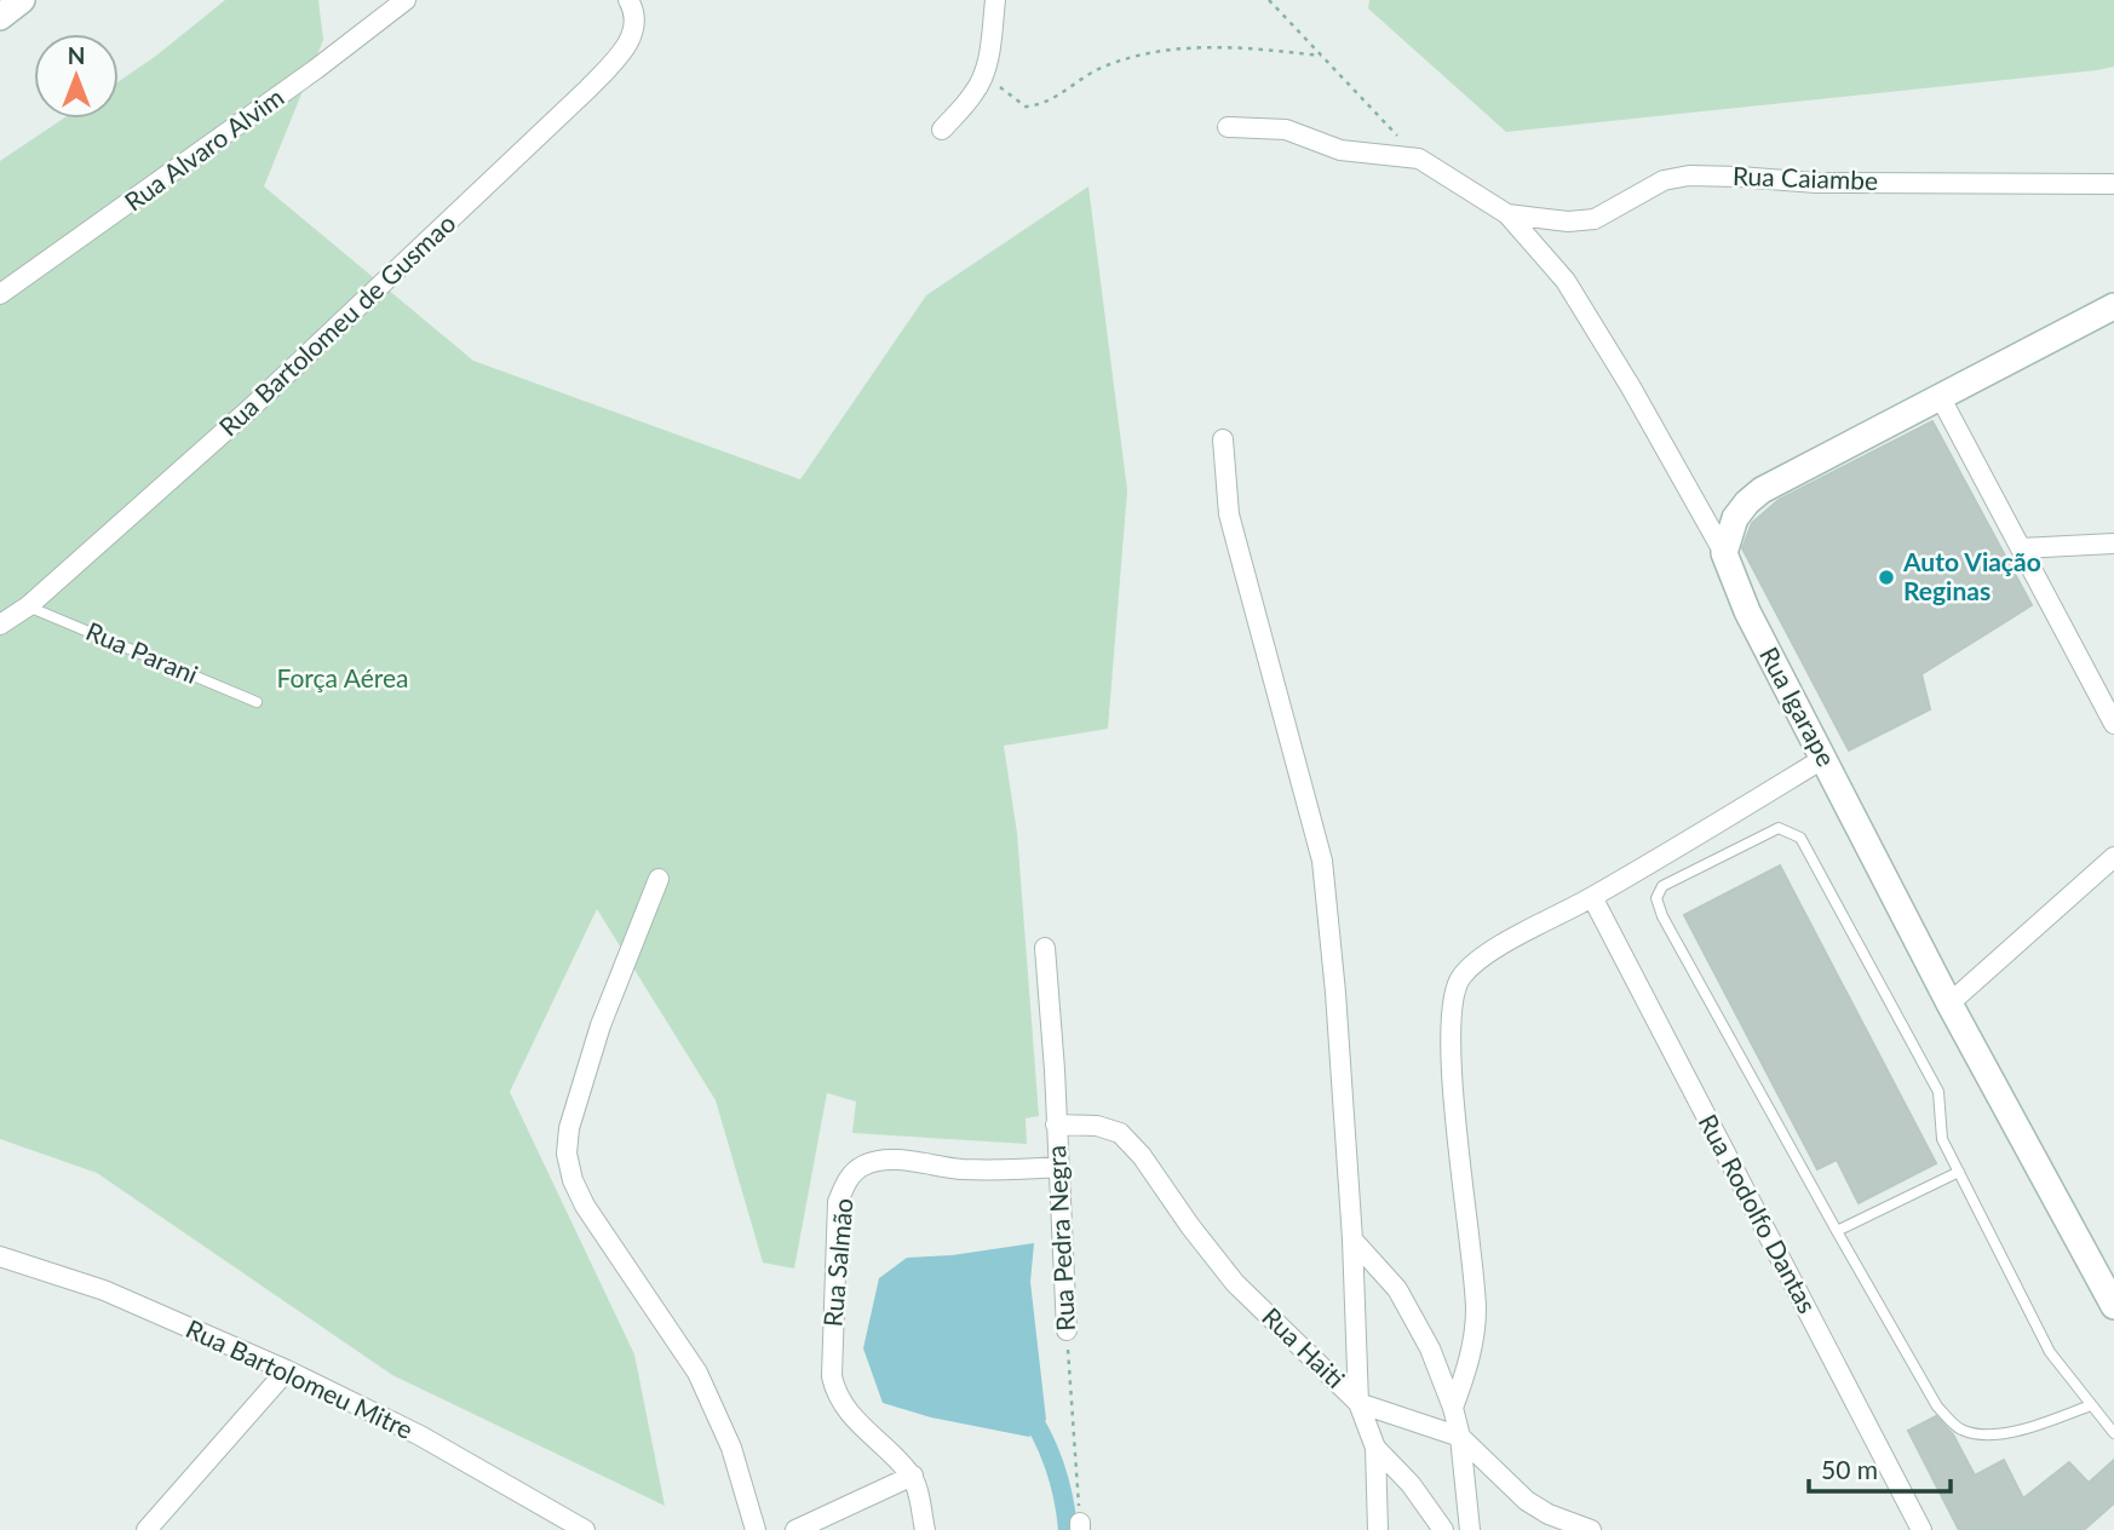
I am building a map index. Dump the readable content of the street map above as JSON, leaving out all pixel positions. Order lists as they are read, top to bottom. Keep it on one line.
{"streets":{"main road":["Rua Igarape"],"street":["Rua Alvaro Alvim","Rua Caiambe","Rua Bartolomeu de Gusmao","Rua Rodolfo Dantas","Rua Pedra Negra","Rua Salmão","Rua Haiti","Rua Bartolomeu Mitre"],"lane":["Rua Parani"]},"crossings":[["Rua Caiambe","Rua Igarape"],["Rua Bartolomeu de Gusmao","Rua Parani"],["Rua Pedra Negra","Rua Salmão"],["Rua Pedra Negra","Rua Haiti"]],"parks":["Força Aérea"],"places":["Auto Viação Reginas"],"scale_bar":"50 m","north":"top"}
